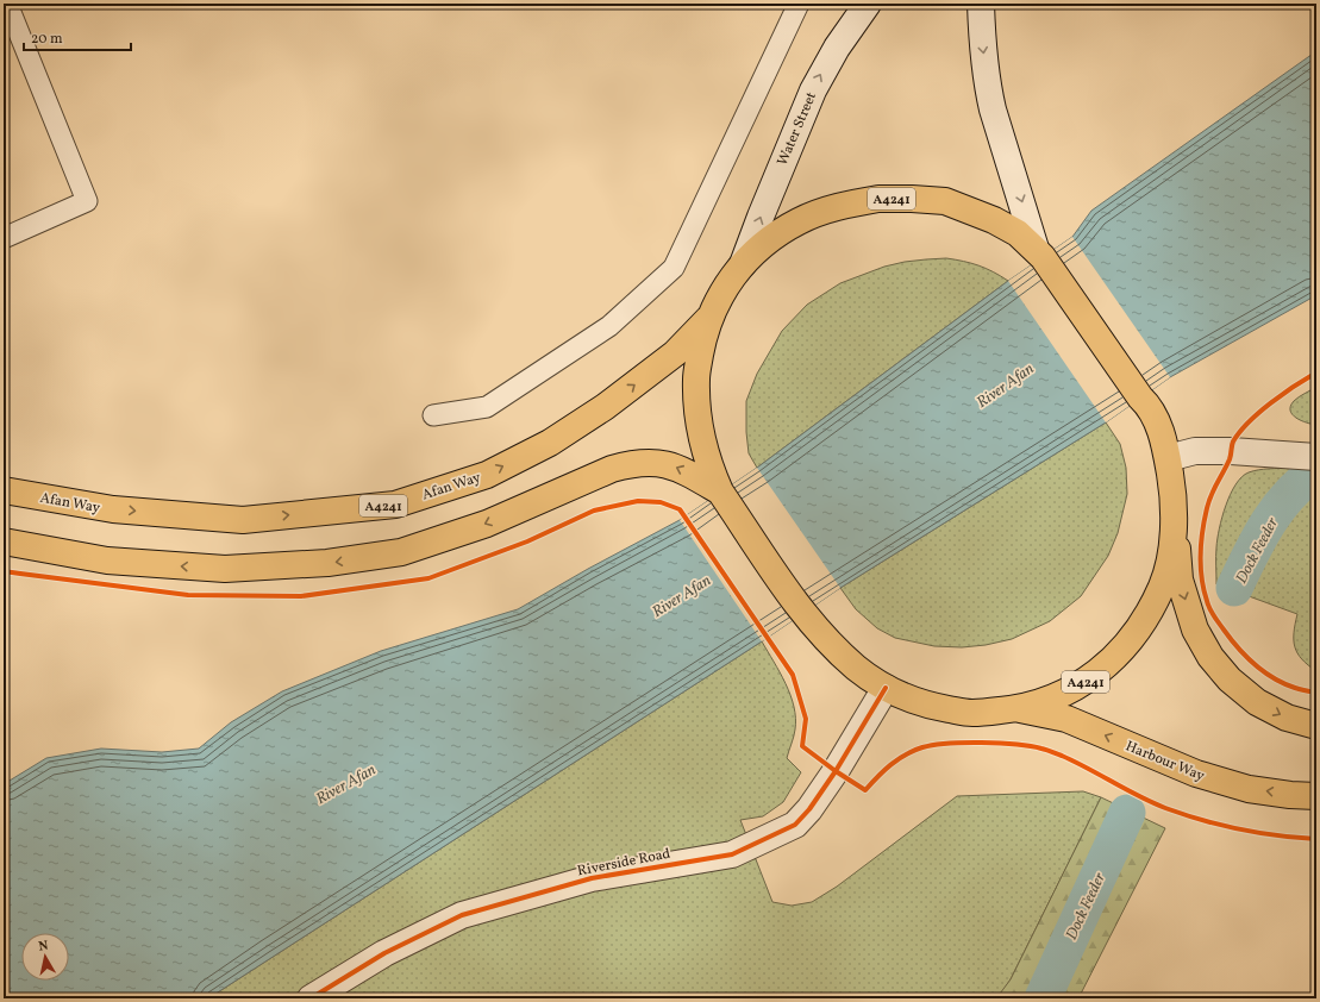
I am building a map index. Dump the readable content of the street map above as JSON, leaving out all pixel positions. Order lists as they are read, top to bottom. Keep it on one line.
{"streets":{"main road":["A4241","Afan Way","Harbour Way"],"street":["Water Street","Riverside Road"]},"crossings":[["Water Street","A4241"],["A4241","Afan Way"],["A4241","Harbour Way"],["A4241","Riverside Road"]],"one_way":["Water Street","Harbour Way"],"water":["River Afan","Dock Feeder"],"scale_bar":"20 m","north":"top"}
